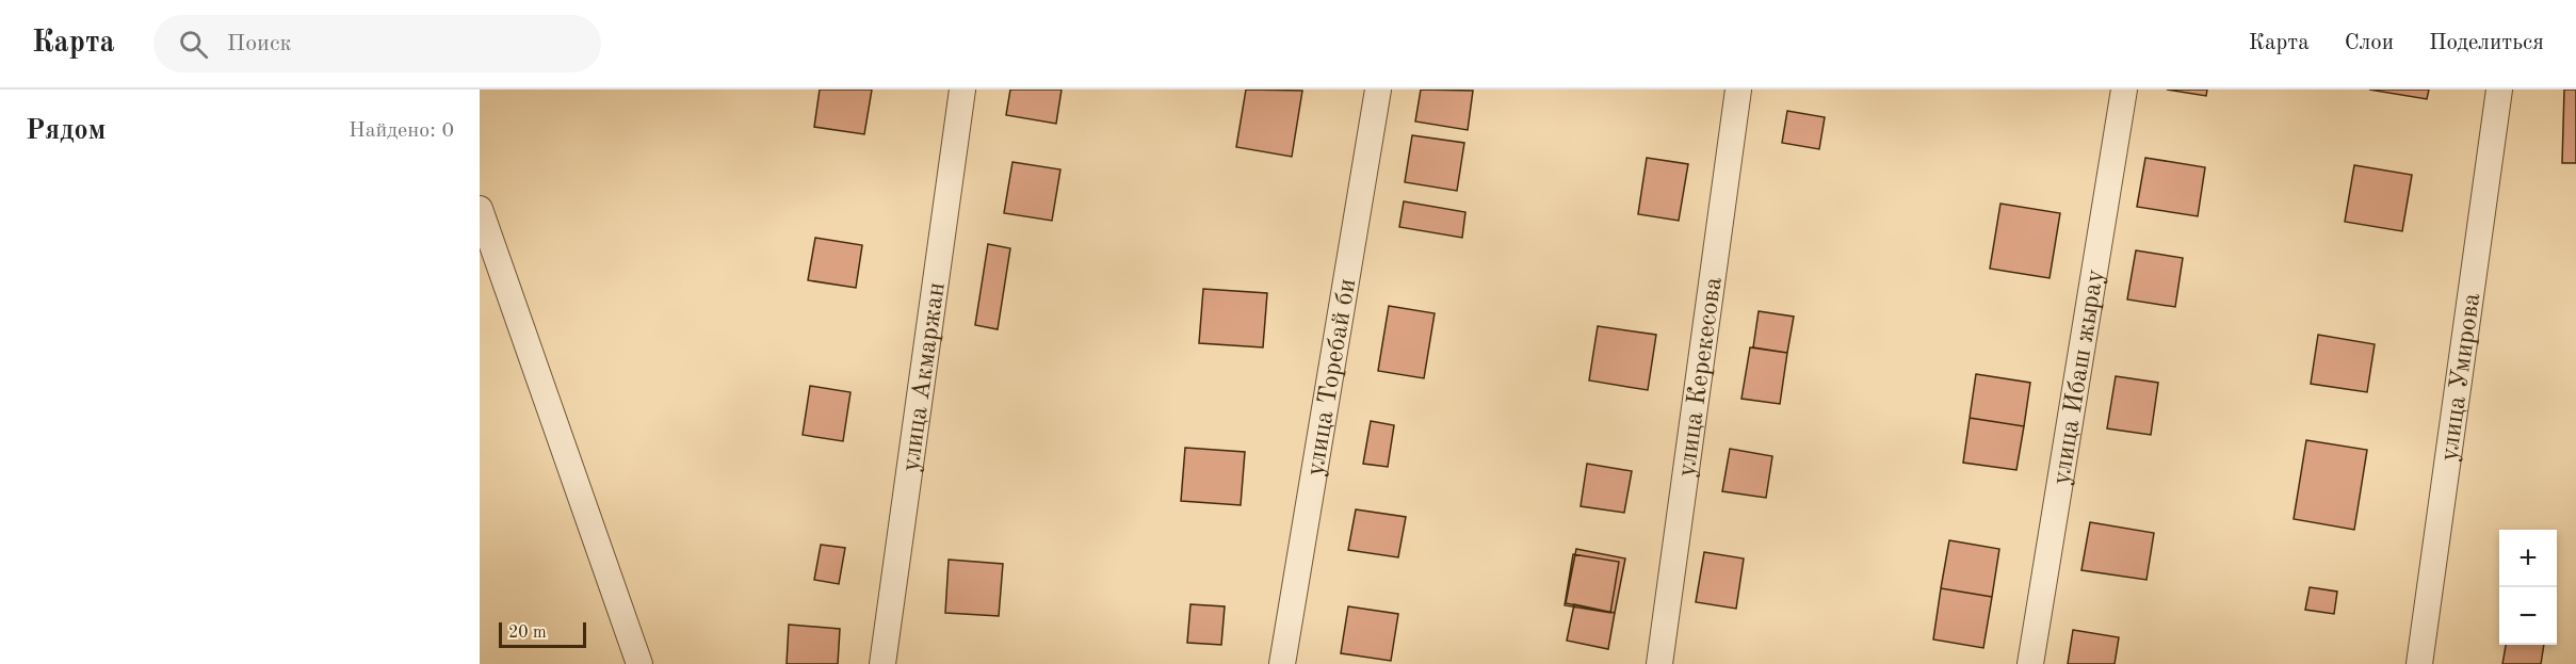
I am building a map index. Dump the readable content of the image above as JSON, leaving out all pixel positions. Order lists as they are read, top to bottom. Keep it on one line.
{"streets":{"street":["улица Акмаржан","улица Торебай би","улица Керекесова","улица Ибаш жырау","улица Умирова"]},"scale_bar":"20 m","page":{"header":"Карта","search":"Поиск","nav":["Карта","Слои","Поделиться"],"heading":["Рядом","Найдено: 0"],"map_buttons":["+","−"],"scale":"20 m"}}
